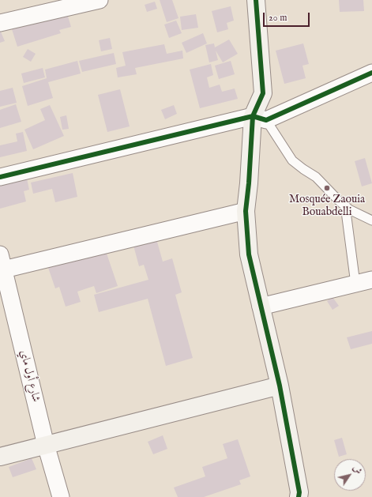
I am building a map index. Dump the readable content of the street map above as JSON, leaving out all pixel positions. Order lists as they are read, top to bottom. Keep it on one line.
{"streets":{"street":["شارع أول ماي"]},"places":["Mosquée Zaouia Bouabdelli"],"scale_bar":"20 m","north":"top right"}
